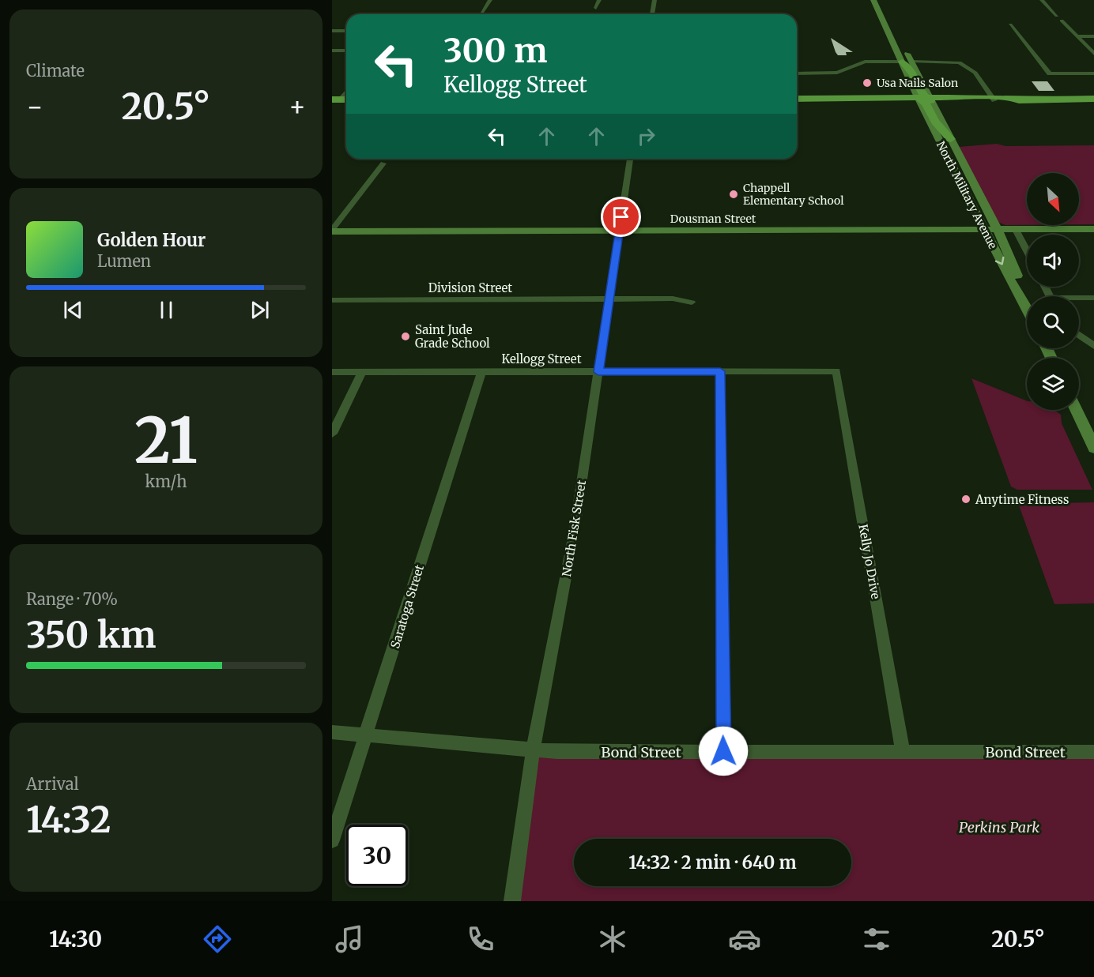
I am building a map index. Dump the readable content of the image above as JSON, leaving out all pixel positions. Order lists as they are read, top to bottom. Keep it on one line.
{"streets":{"main road":["North Military Avenue","Dousman Street"],"street":["Division Street","Kellogg Street","North Fisk Street","Kelly Jo Drive","Saratoga Street","Bond Street"]},"crossings":[["North Military Avenue","Dousman Street"],["Dousman Street","North Fisk Street"],["Division Street","North Fisk Street"],["Kellogg Street","North Fisk Street"],["Kellogg Street","Kelly Jo Drive"],["Kellogg Street","Saratoga Street"],["North Fisk Street","Bond Street"],["Kelly Jo Drive","Bond Street"],["Saratoga Street","Bond Street"]],"parks":["Perkins Park"],"places":["Usa Nails Salon","Chappell Elementary School","Saint Jude Grade School","Anytime Fitness"],"north":"bottom right","page":{"tile":["Climate",["21","km/h"],["Range · 70%","350 km"],["Arrival","14:32"]],"turn":["300 m","Kellogg Street"],"heat":["−","20.5°","+"],"song":["Golden Hour","Lumen"],"limit":"30","trip":"14:32 · 2 min · 640 m","tabs":["14:30","20.5°"]}}
